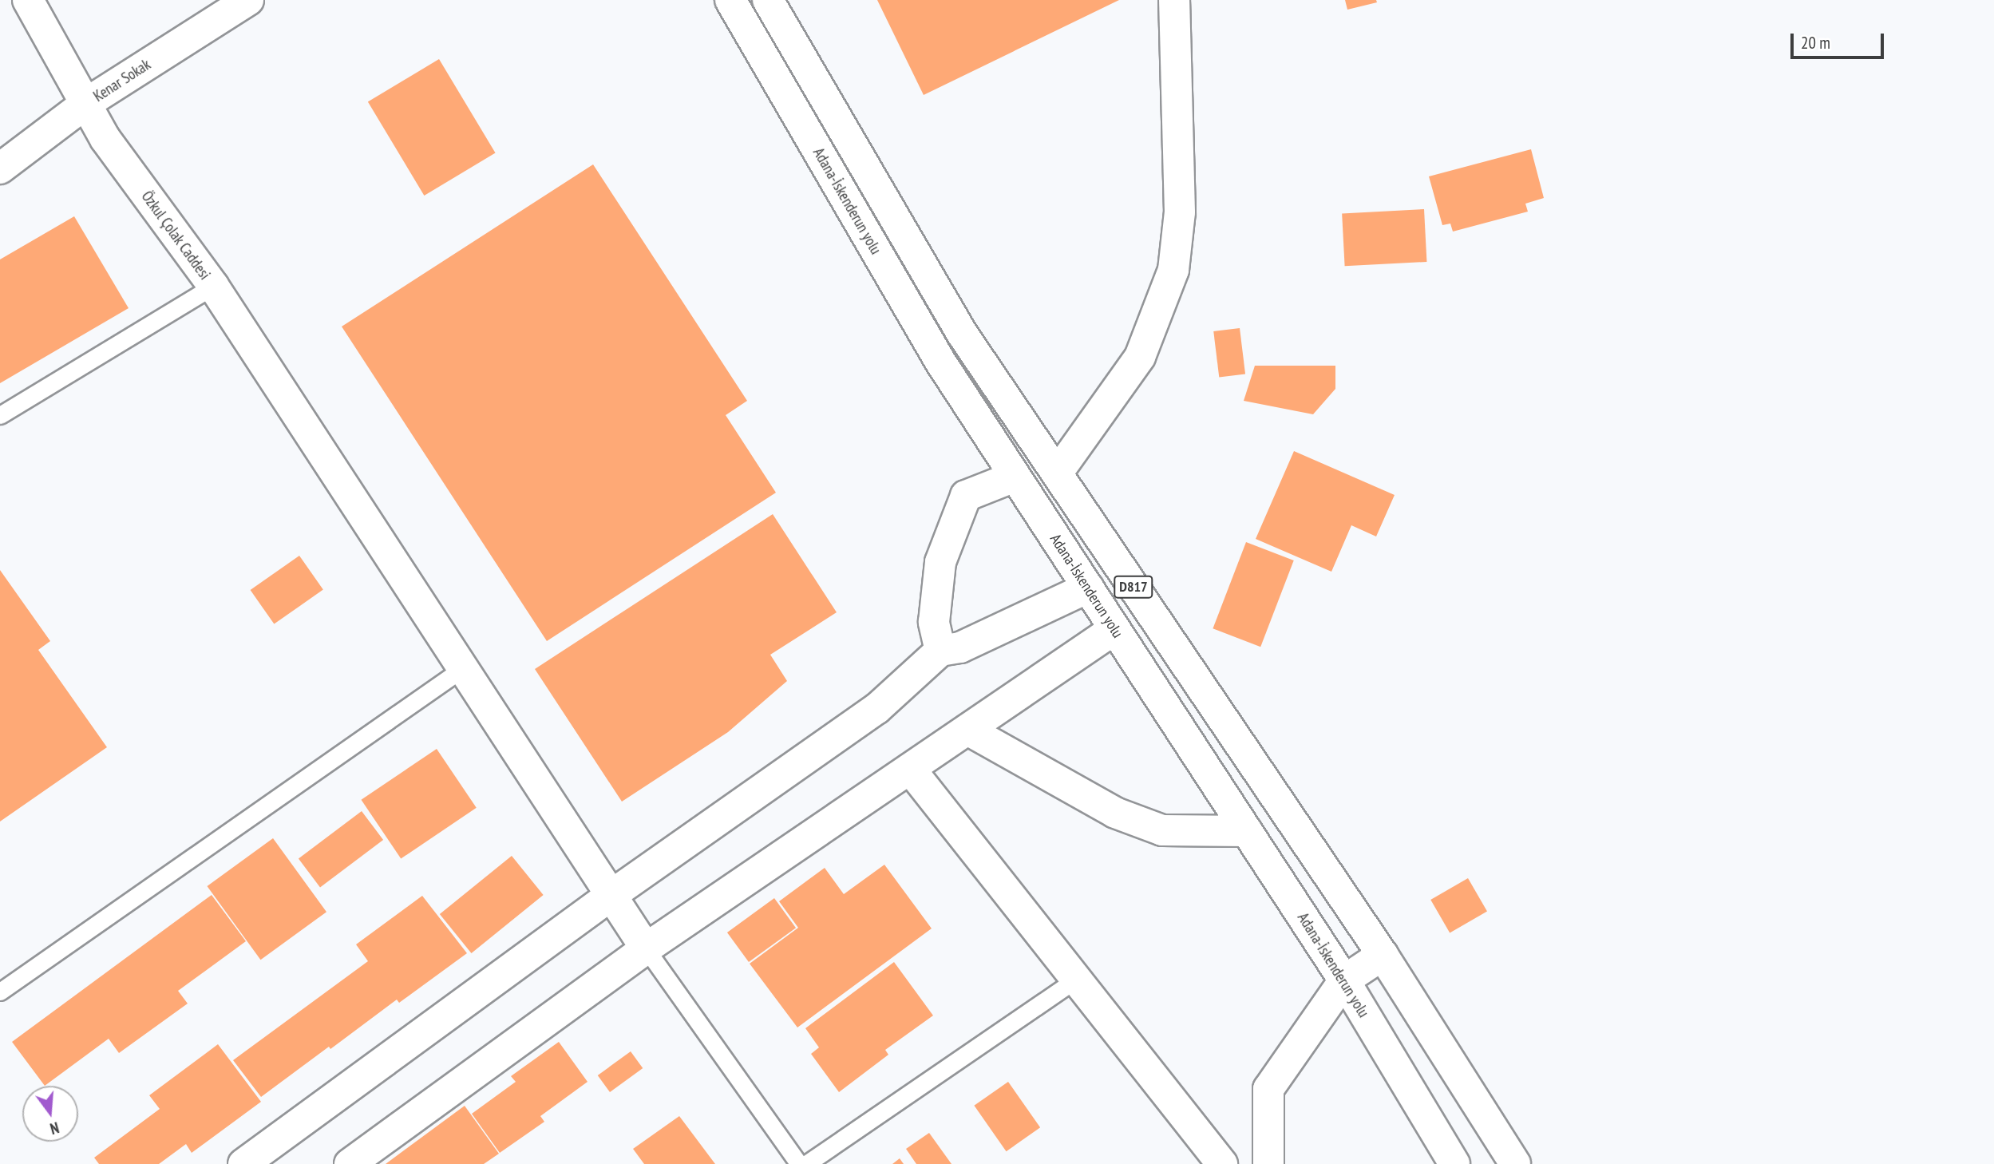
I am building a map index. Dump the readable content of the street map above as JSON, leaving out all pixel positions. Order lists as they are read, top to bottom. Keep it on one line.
{"streets":{"main road":["Kenar Sokak","Adana-İskenderun yolu","Özkul Çolak Caddesi","D817"]},"crossings":[["Kenar Sokak","Özkul Çolak Caddesi"]],"scale_bar":"20 m","north":"bottom"}
